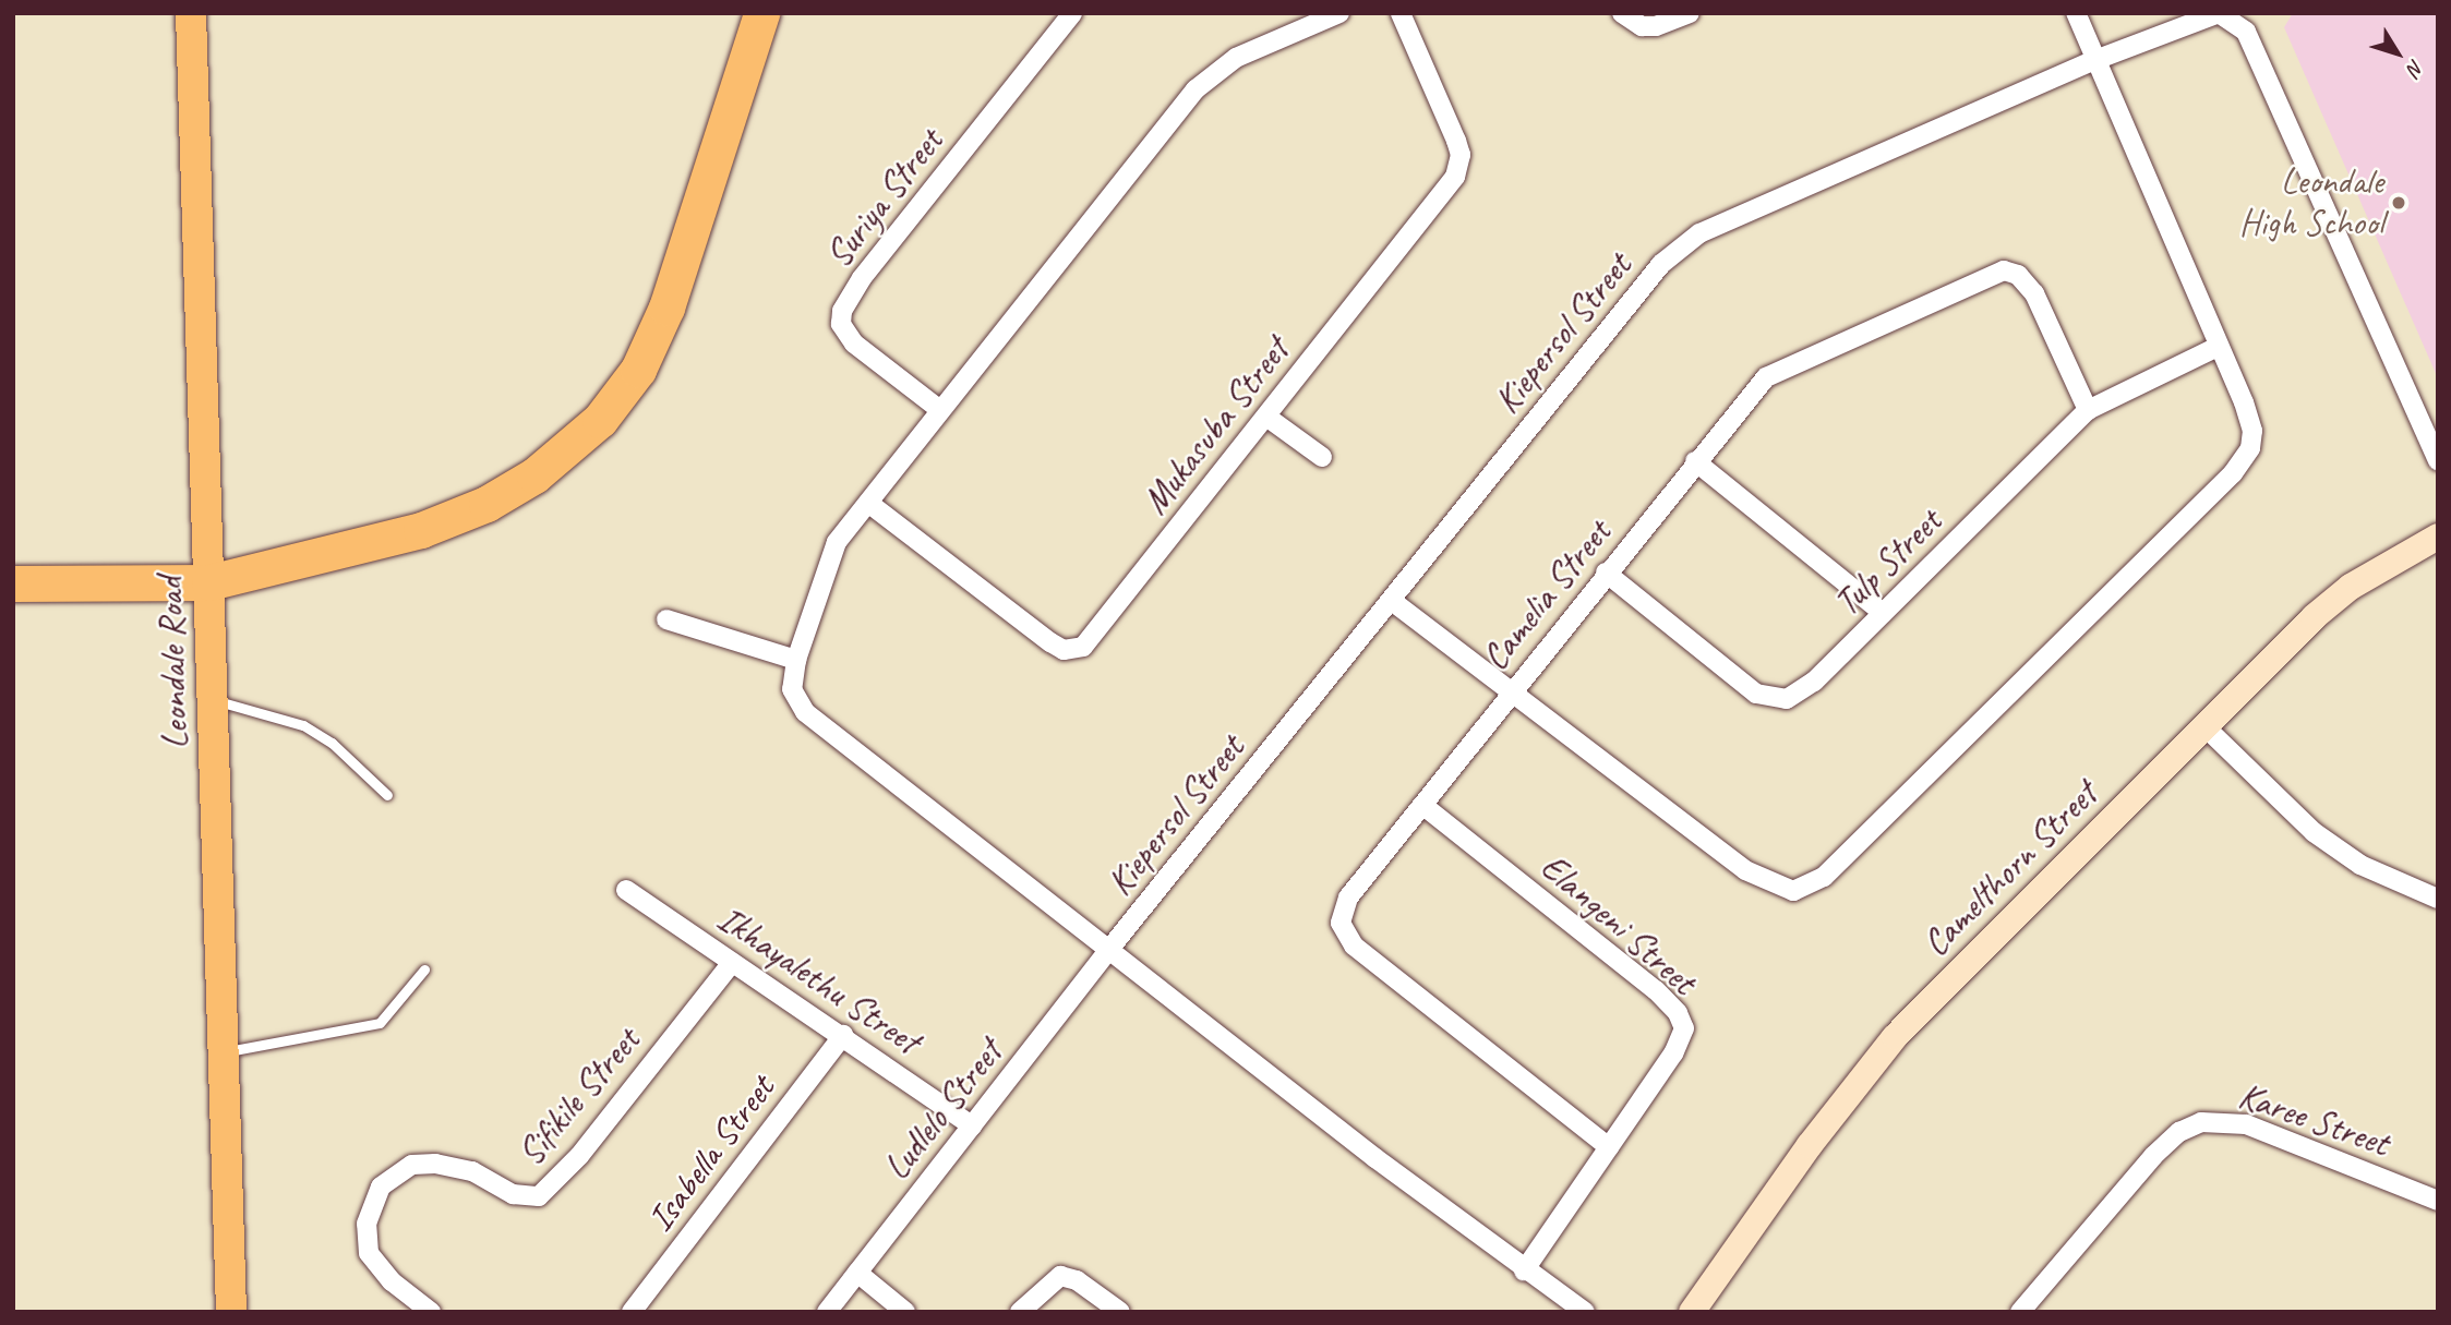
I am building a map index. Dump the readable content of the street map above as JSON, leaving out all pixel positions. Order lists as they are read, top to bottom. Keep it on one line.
{"streets":{"main road":["Leondale Road"],"street":["Suriya Street","Kiepersol Street","Mukasuba Street","Tulp Street","Camelia Street","Camelthorn Street","Elangeni Street","Ikhayalethu Street","Sifikile Street","Ludlelo Street","Karee Street","Isabella Street"]},"crossings":[["Kiepersol Street","Ludlelo Street"],["Tulp Street","Camelia Street"],["Camelia Street","Elangeni Street"],["Ikhayalethu Street","Sifikile Street"],["Ikhayalethu Street","Ludlelo Street"],["Ikhayalethu Street","Isabella Street"]],"places":["Leondale High School"],"north":"bottom right"}
